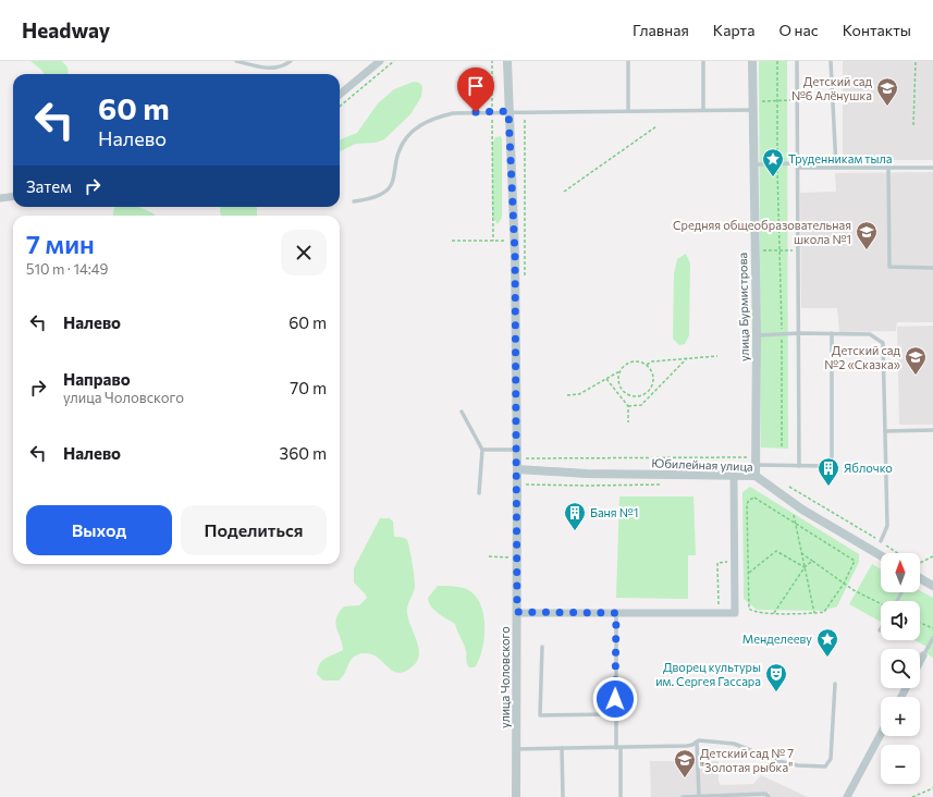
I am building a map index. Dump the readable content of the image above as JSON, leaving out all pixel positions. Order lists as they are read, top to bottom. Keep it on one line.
{"streets":{"street":["улица Бурмистрова","Юбилейная улица","улица Чоловского"]},"crossings":[["улица Бурмистрова","Юбилейная улица"],["Юбилейная улица","улица Чоловского"]],"places":{"school or university":["Детский сад №6 Алёнушка","Средняя общеобразовательная школа №1","Детский сад №2 «Сказка»","Детский сад № 7 \"Золотая рыбка\""],"place":["Труденникам тыла","Менделееву"],"building":["Яблочко","Баня №1"],"theatre":["Дворец культуры им. Сергея Гассара"]},"north":"top","page":{"header":"Headway","nav":["Главная","Карта","О нас","Контакты"],"turn":["60 m","Налево"],"then":"Затем","heading":["7 мин","510 m · 14:49"],"list":[{"name":"Налево","value":"60 m"},{"name":"Направо","note":"улица Чоловского","value":"70 m"},{"name":"Налево","value":"360 m"}],"buttons":["Выход","Поделиться"],"map_buttons":["+","−"]}}
